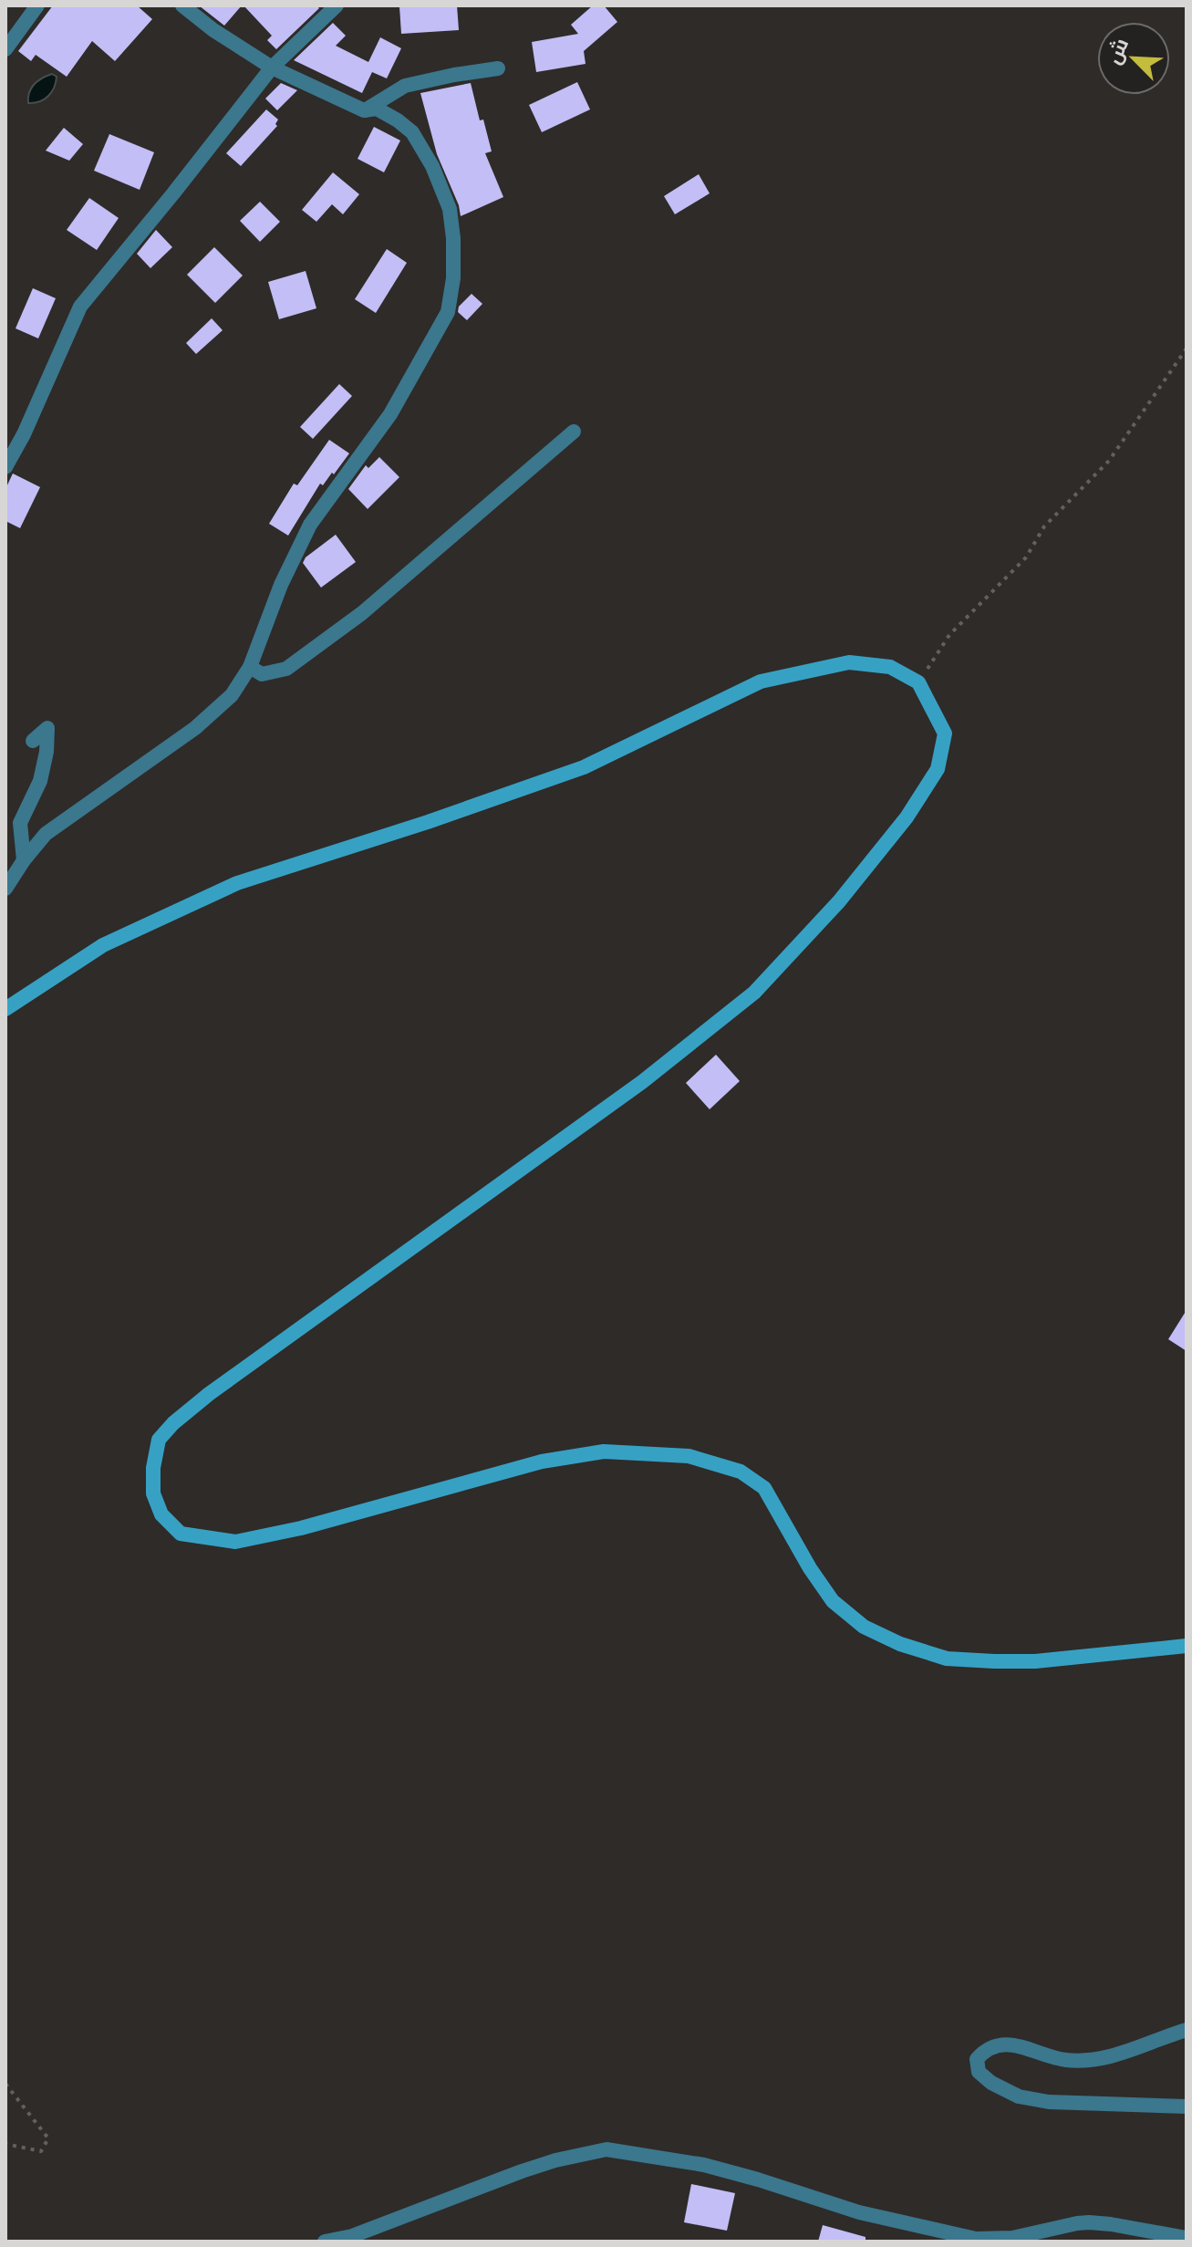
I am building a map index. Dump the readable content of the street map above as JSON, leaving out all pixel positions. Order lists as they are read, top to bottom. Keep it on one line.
{"north":"top left"}
